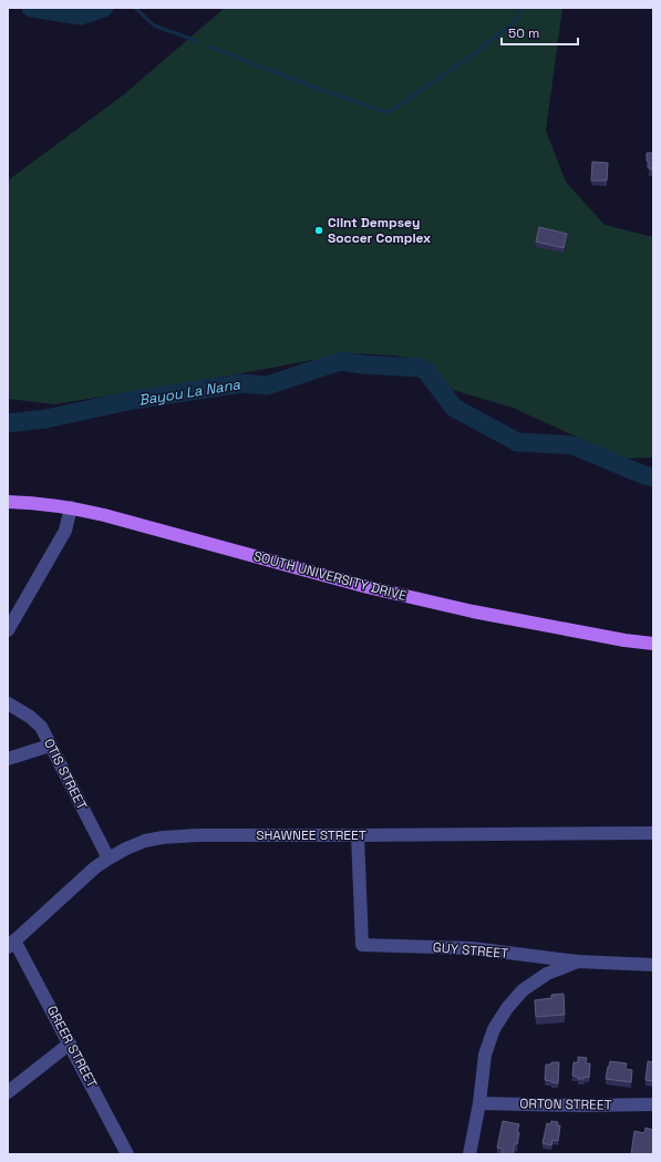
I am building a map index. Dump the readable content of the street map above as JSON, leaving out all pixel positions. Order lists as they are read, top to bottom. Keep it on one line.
{"streets":{"main road":["SOUTH UNIVERSITY DRIVE"],"street":["OTIS STREET","SHAWNEE STREET","GUY STREET","GREER STREET","ORTON STREET"]},"crossings":[["OTIS STREET","SHAWNEE STREET"],["SHAWNEE STREET","GUY STREET"],["SHAWNEE STREET","GREER STREET"]],"water":["Bayou La Nana"],"places":["Clint Dempsey Soccer Complex"],"scale_bar":"50 m"}
